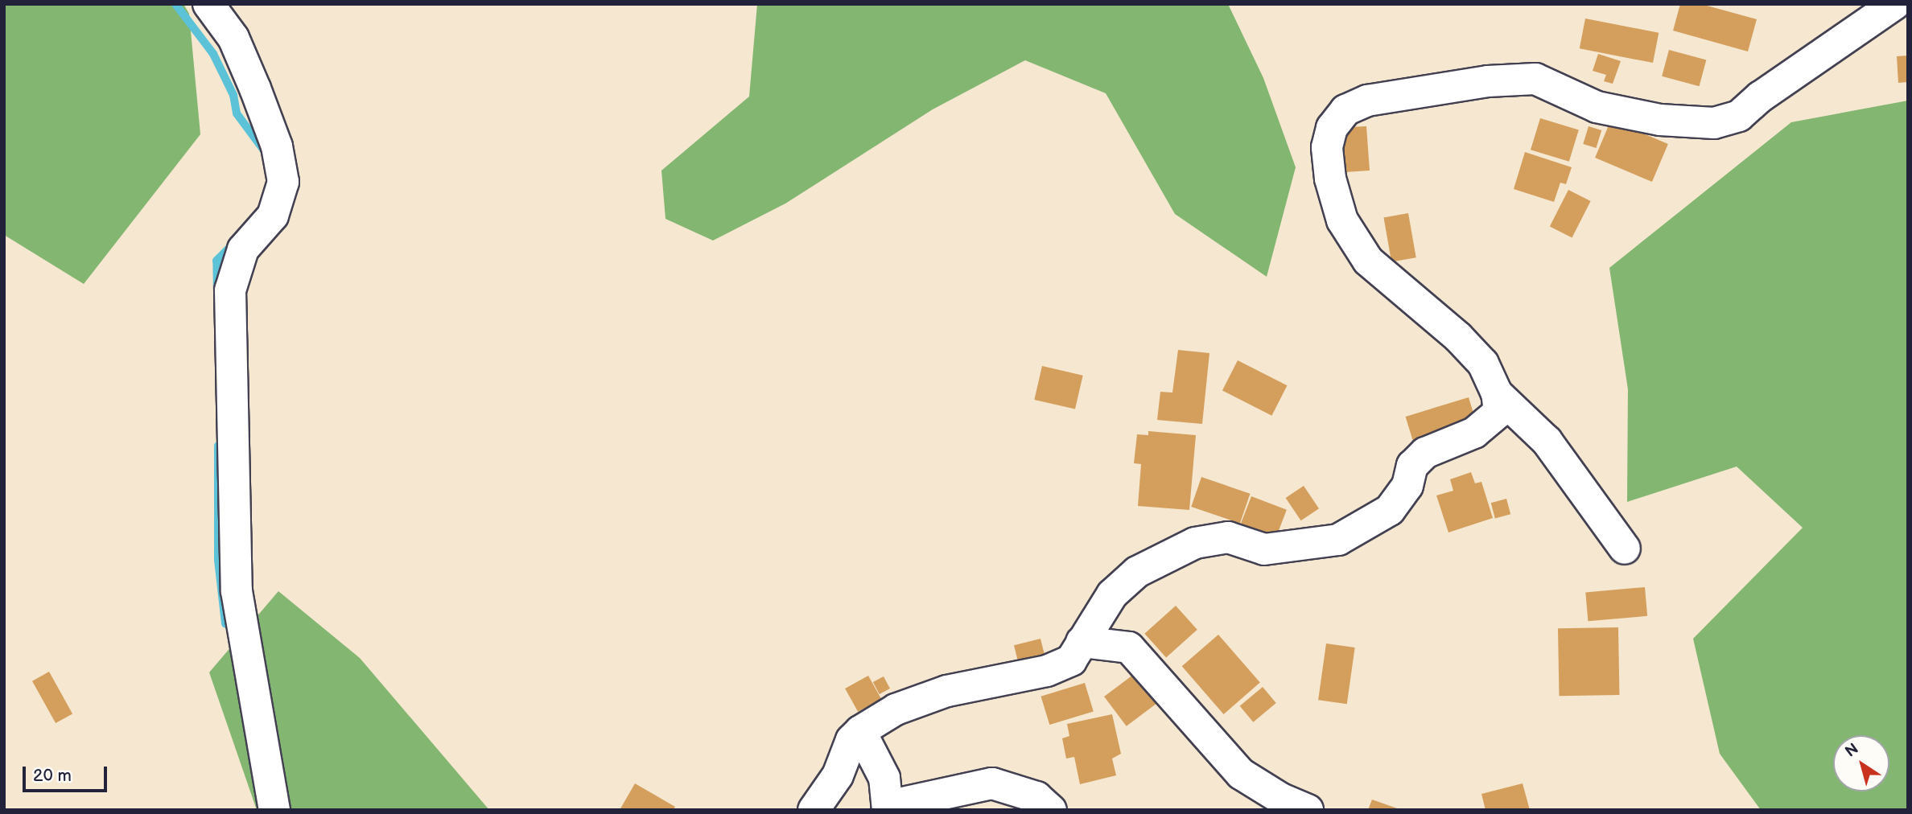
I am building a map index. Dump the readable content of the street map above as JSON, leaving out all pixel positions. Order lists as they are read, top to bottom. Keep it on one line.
{"scale_bar":"20 m","north":"top left"}
